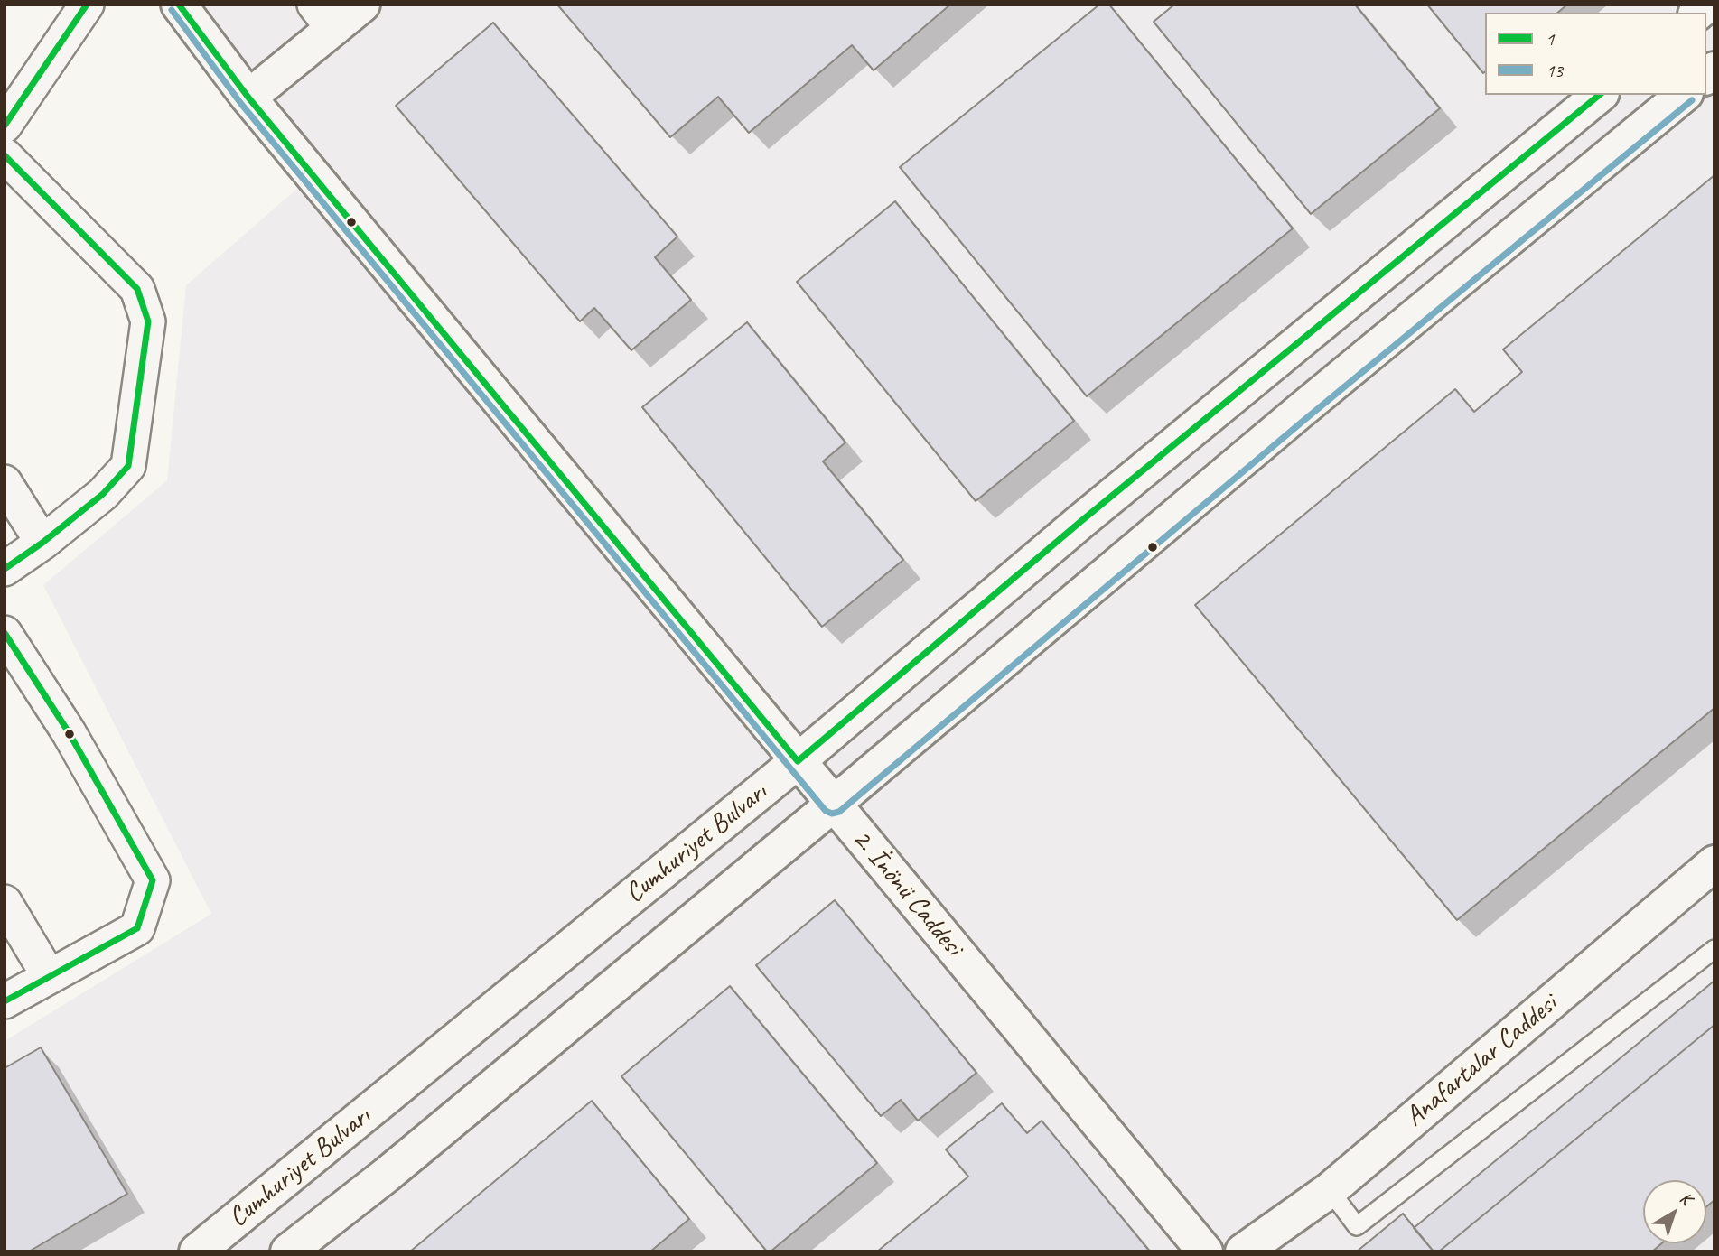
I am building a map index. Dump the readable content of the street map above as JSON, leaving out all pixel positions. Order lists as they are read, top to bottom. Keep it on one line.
{"streets":{"main road":["Cumhuriyet Bulvarı","2. İnönü Caddesi","Anafartalar Caddesi"]},"crossings":[["Cumhuriyet Bulvarı","2. İnönü Caddesi"]],"lines":["transit line 1","transit line 13"],"legend":["1","13"],"north":"top right"}
